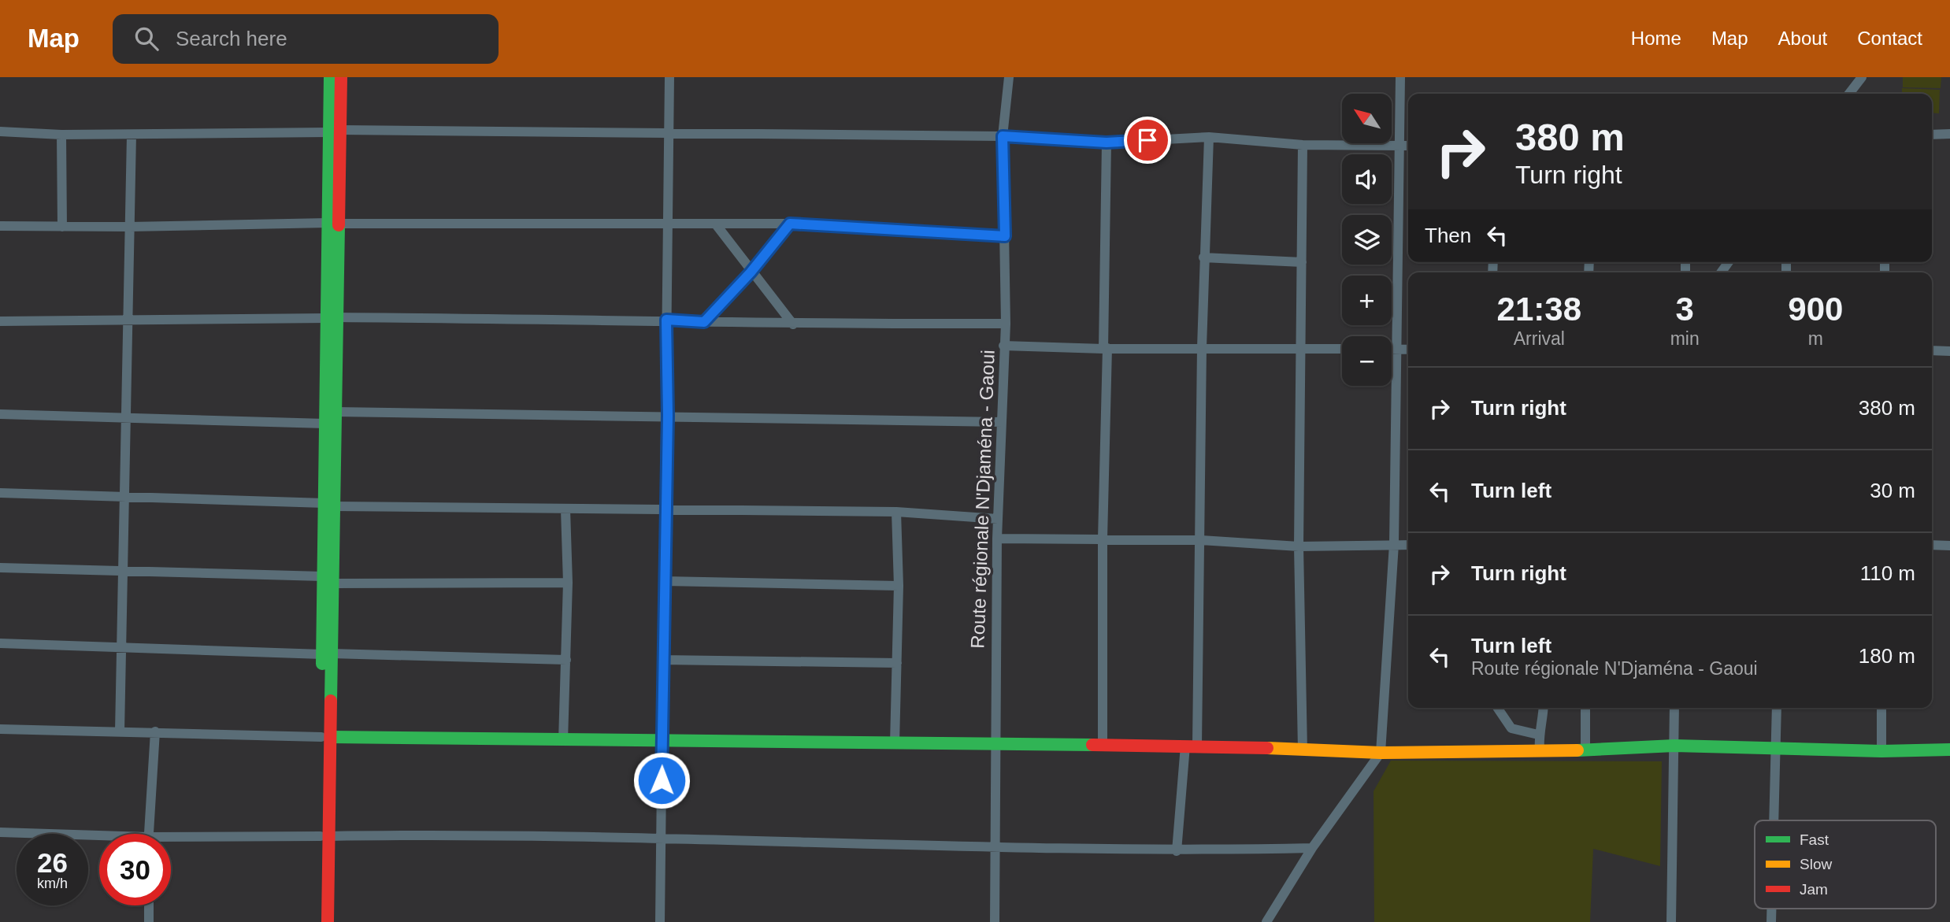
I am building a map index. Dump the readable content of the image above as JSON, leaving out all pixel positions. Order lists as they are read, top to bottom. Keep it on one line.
{"streets":{"street":["Route régionale N'Djaména - Gaoui"]},"legend":["Fast","Slow","Jam"],"north":"top left","page":{"header":"Map","search":"Search here","nav":["Home","Map","About","Contact"],"map_buttons":["+","−"],"turn":["380 m","Turn right"],"then":"Then","eta":["21:38","Arrival","3","min","900","m"],"list":[{"name":"Turn right","value":"380 m"},{"name":"Turn left","value":"30 m"},{"name":"Turn right","value":"110 m"},{"name":"Turn left","note":"Route régionale N'Djaména - Gaoui","value":"180 m"}],"speed":"26 km/h","limit":"30"}}
